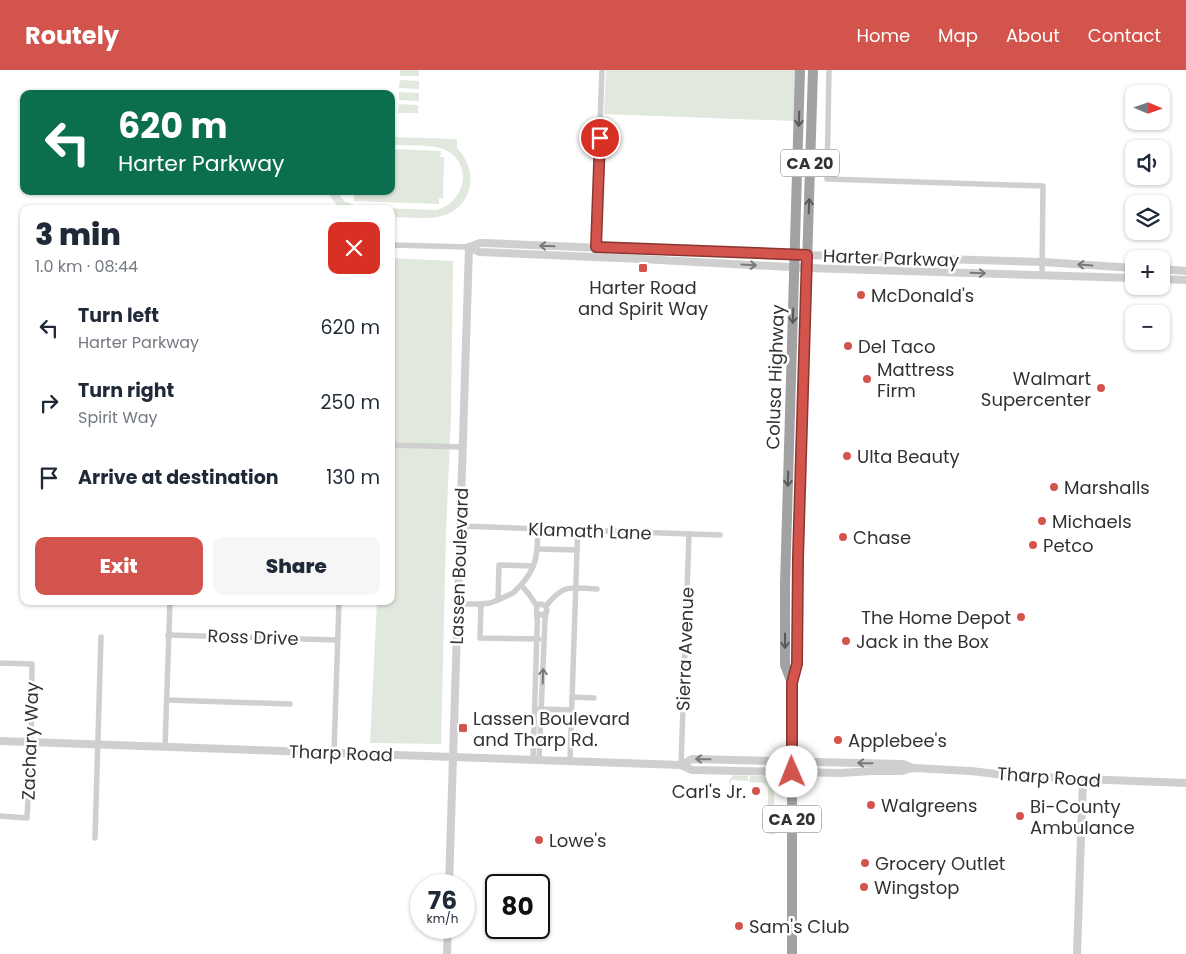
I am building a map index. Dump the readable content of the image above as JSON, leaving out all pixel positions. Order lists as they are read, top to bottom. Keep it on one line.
{"streets":{"highway":["CA 20","Colusa Highway"],"street":["Harter Parkway","Klamath Lane","Lassen Boulevard","Ross Drive","Sierra Avenue","Zachary Way","Tharp Road"]},"crossings":[["CA 20","Harter Parkway"],["CA 20","Colusa Highway"],["Harter Parkway","Colusa Highway"],["Harter Parkway","Lassen Boulevard"],["Colusa Highway","Tharp Road"],["Klamath Lane","Lassen Boulevard"],["Klamath Lane","Sierra Avenue"],["Lassen Boulevard","Tharp Road"],["Sierra Avenue","Tharp Road"],["Zachary Way","Tharp Road"]],"places":{"transit":["Harter Road and Spirit Way","Lassen Boulevard and Tharp Rd."],"other":["McDonald's","Del Taco","Mattress Firm","Walmart Supercenter","Ulta Beauty","Marshalls","Michaels","Chase","Petco","The Home Depot","Jack in the Box","Applebee's","Carl's Jr.","Walgreens","Bi-County Ambulance","Lowe's","Grocery Outlet","Wingstop","Sam's Club"]},"north":"right","page":{"header":"Routely","nav":["Home","Map","About","Contact"],"map_buttons":["+","−"],"turn":["620 m","Harter Parkway"],"heading":["3 min","1.0 km · 08:44"],"list":[{"name":"Turn left","note":"Harter Parkway","value":"620 m"},{"name":"Turn right","note":"Spirit Way","value":"250 m"},{"name":"Arrive at destination","value":"130 m"}],"buttons":["Exit","Share"],"speed":"76 km/h","limit":"80"}}
